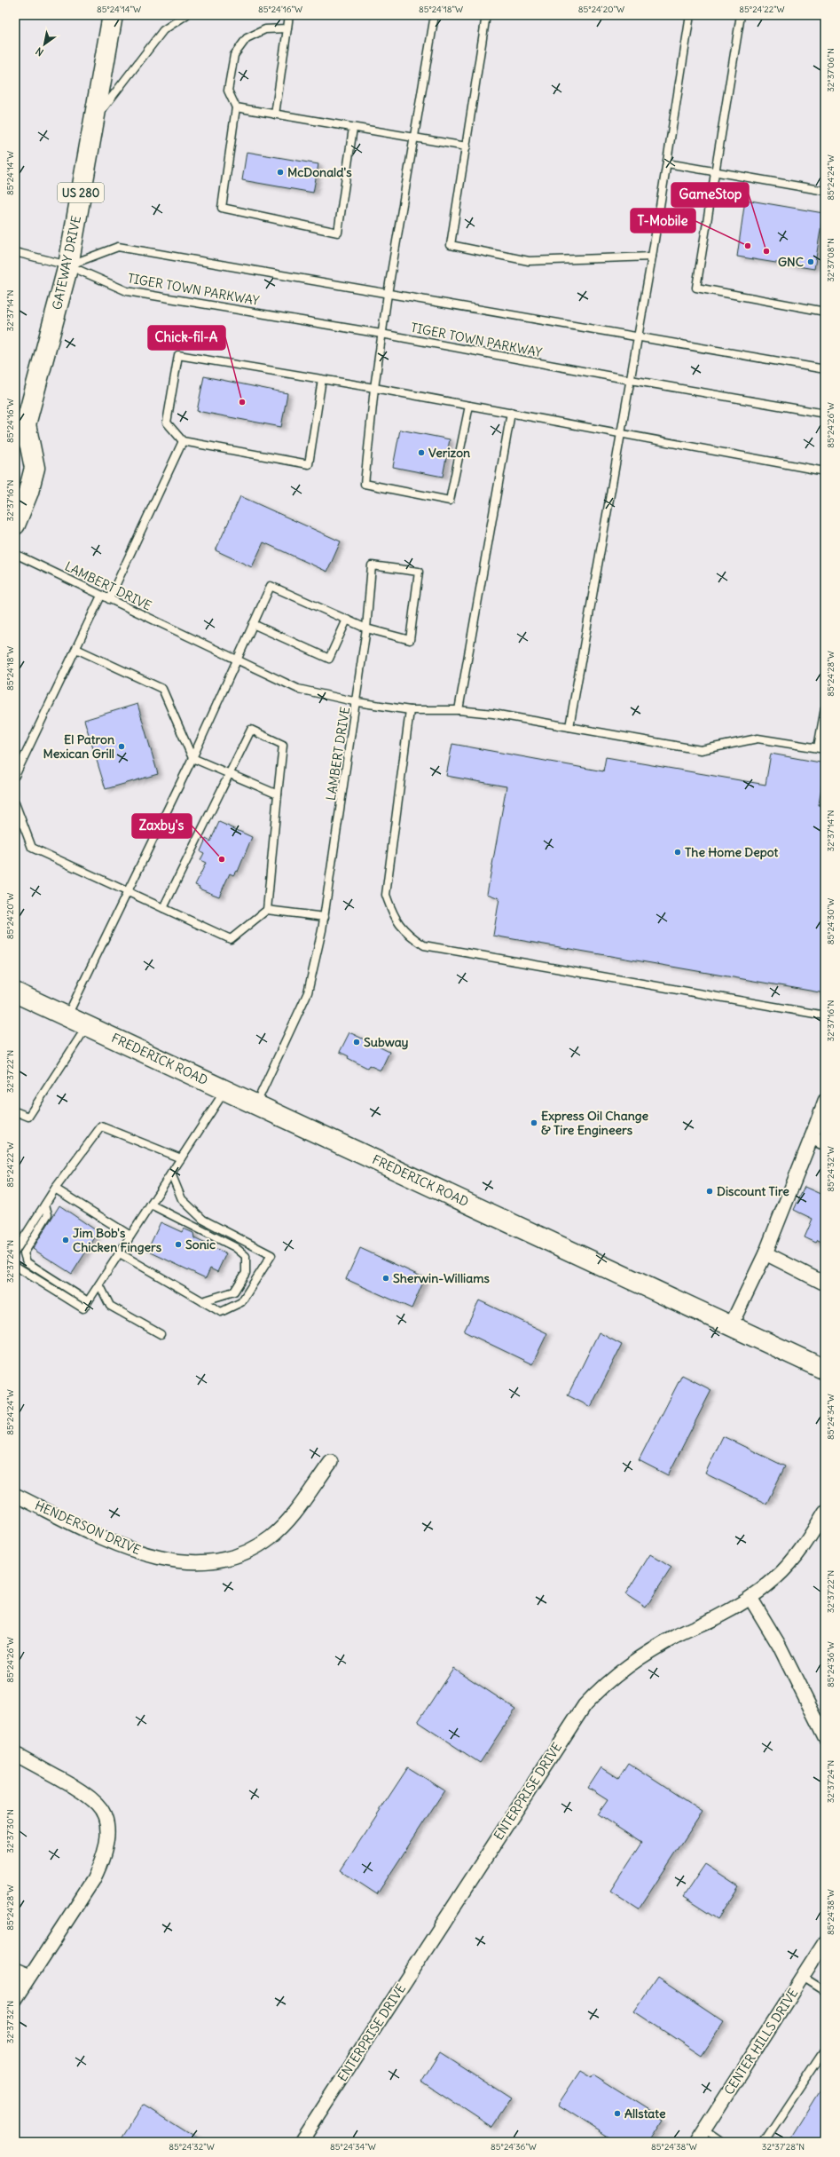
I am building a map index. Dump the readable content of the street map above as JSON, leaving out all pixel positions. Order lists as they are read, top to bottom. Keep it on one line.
{"streets":{"main road":["US 280","GATEWAY DRIVE","FREDERICK ROAD"],"street":["HENDERSON DRIVE","ENTERPRISE DRIVE","CENTER HILLS DRIVE"],"lane":["TIGER TOWN PARKWAY","LAMBERT DRIVE"]},"crossings":[["GATEWAY DRIVE","TIGER TOWN PARKWAY"],["LAMBERT DRIVE","FREDERICK ROAD"]],"places":["McDonald's","T-Mobile","GameStop","GNC","Chick-fil-A","Verizon","El Patron Mexican Grill","The Home Depot","Zaxby's","Subway","Express Oil Change & Tire Engineers","Discount Tire","Jim Bob's Chicken Fingers","Sonic","Sherwin-Williams","Allstate"],"north":"bottom left","coordinates":["85°24'14\"W","85°24'16\"W","85°24'18\"W","85°24'20\"W","85°24'22\"W","32°37'06\"N","85°24'24\"W","32°37'08\"N","32°37'14\"N","85°24'26\"W","32°37'16\"N","85°24'28\"W","85°24'30\"W","32°37'22\"N","85°24'32\"W","32°37'24\"N","85°24'34\"W","85°24'36\"W","32°37'30\"N","85°24'38\"W","32°37'32\"N","32°37'28\"N"]}
